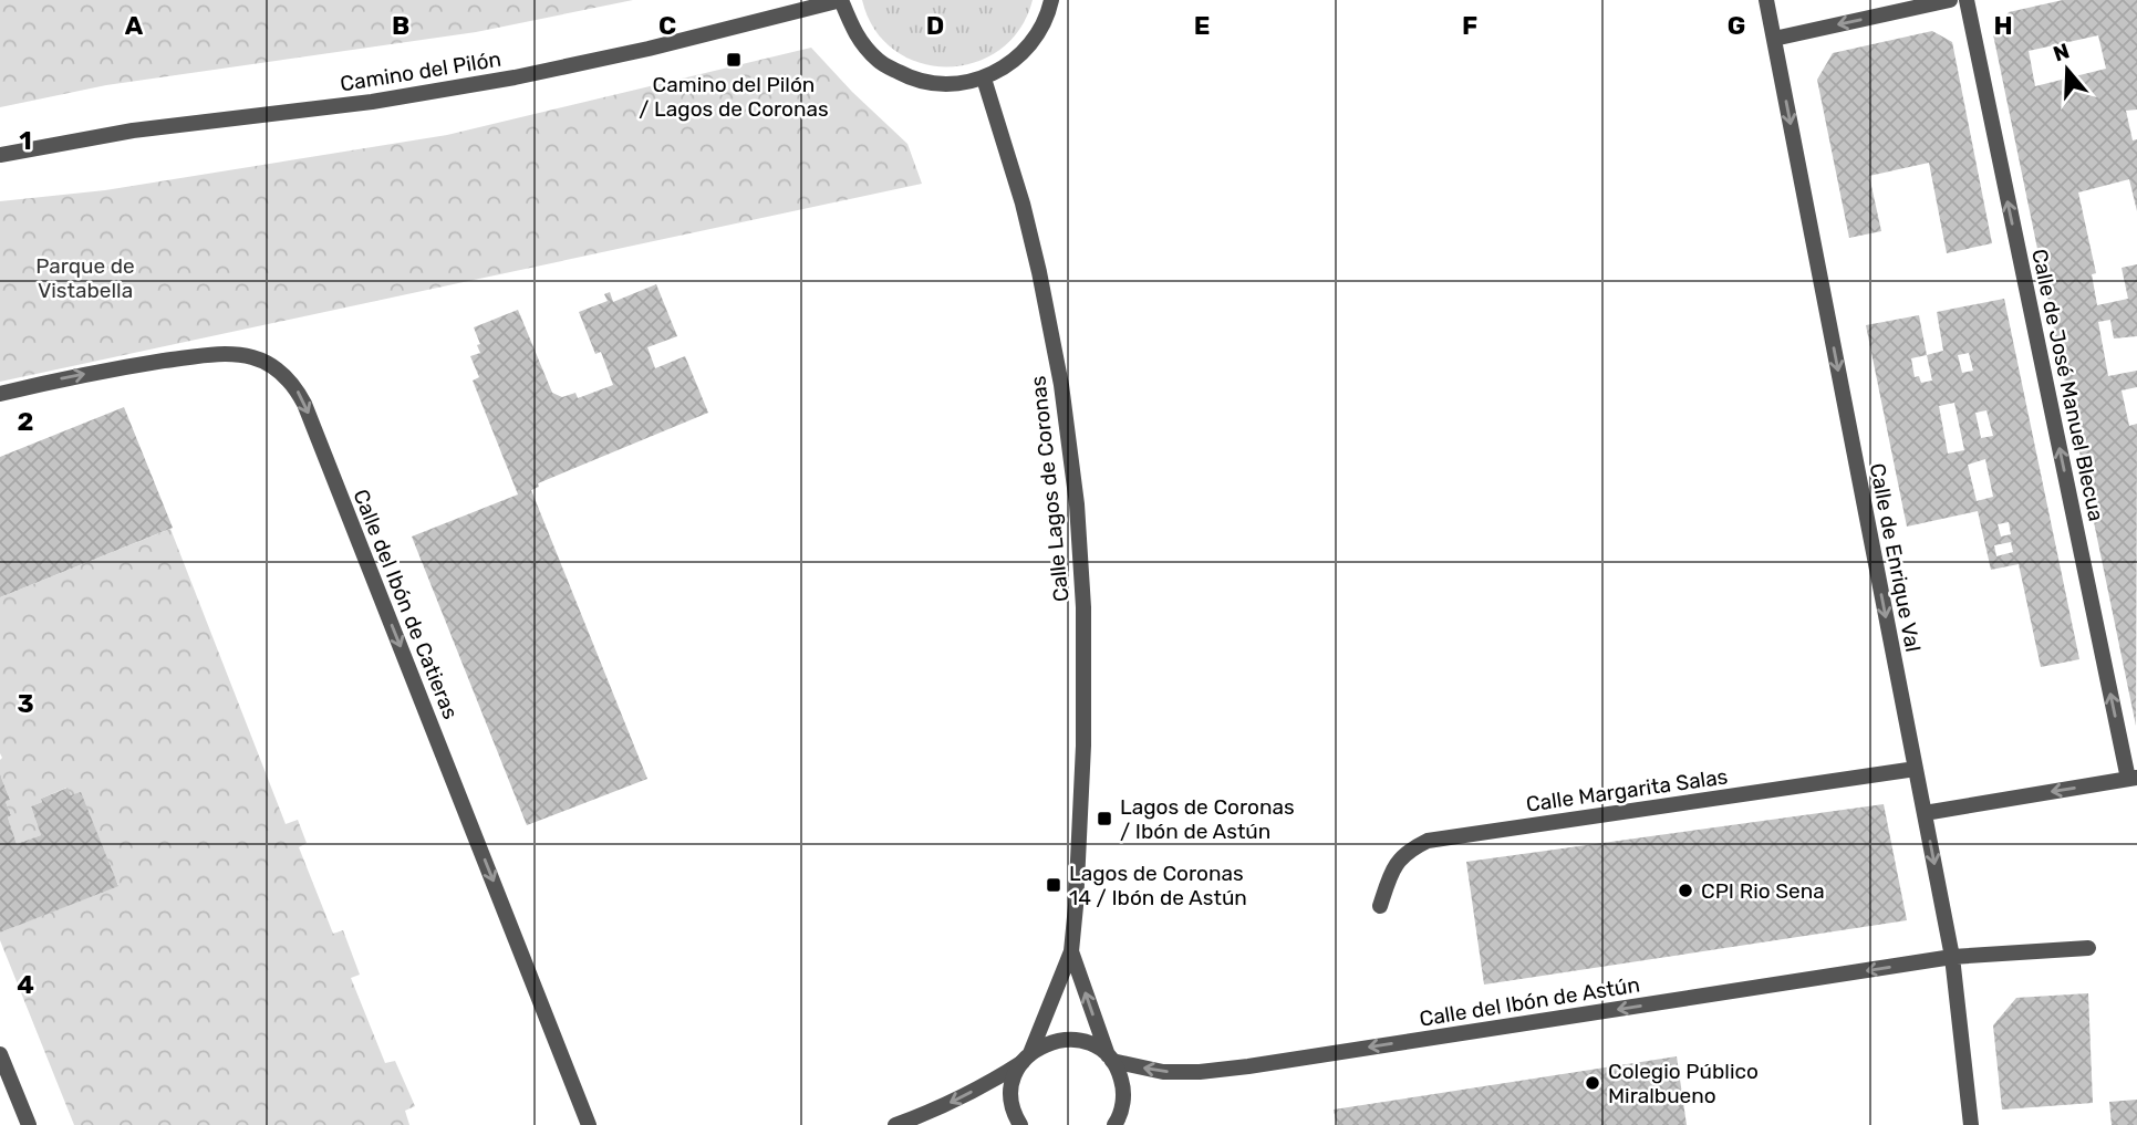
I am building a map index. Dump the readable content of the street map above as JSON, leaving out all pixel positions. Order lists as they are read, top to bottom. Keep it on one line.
{"streets":{"street":["Camino del Pilón","Calle de José Manuel Blecua","Calle Lagos de Coronas","Calle de Enrique Val","Calle del Ibón de Catieras","Calle Margarita Salas","Calle del Ibón de Astún"]},"crossings":[["Calle Lagos de Coronas","Calle del Ibón de Astún"],["Calle de Enrique Val","Calle Margarita Salas"],["Calle de Enrique Val","Calle del Ibón de Astún"]],"one_way":["Calle de José Manuel Blecua","Calle de Enrique Val","Calle del Ibón de Catieras","Calle del Ibón de Astún"],"parks":["Parque de Vistabella"],"places":{"transit":["Camino del Pilón / Lagos de Coronas","Lagos de Coronas / Ibón de Astún","Lagos de Coronas 14 / Ibón de Astún"],"other":["CPI Rio Sena","Colegio Público Miralbueno"]},"north":"top","grid":{"columns":["A","B","C","D","E","F","G","H"],"rows":["1","2","3","4"]}}
